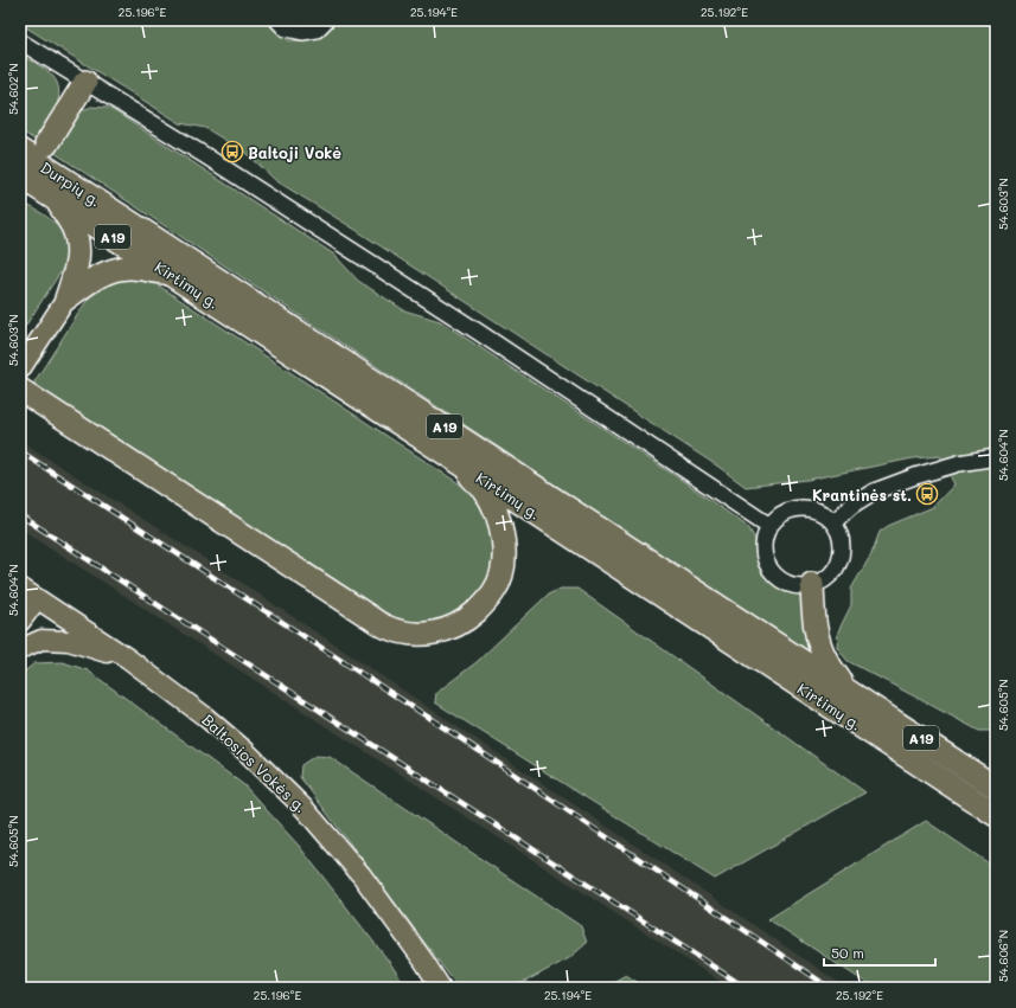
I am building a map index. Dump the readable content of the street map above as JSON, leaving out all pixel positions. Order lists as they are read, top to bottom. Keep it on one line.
{"streets":{"highway":["Durpių g.","A19","Kirtimų g."],"main road":["Baltosios Vokės g."]},"crossings":[["Durpių g.","Kirtimų g."]],"places":{"bus stop":["Baltoji Vokė","Krantinės st."]},"scale_bar":"50 m","coordinates":["25.196°E","25.194°E","25.192°E","54.602°N","54.603°N","54.604°N","54.605°N","54.606°N"]}
